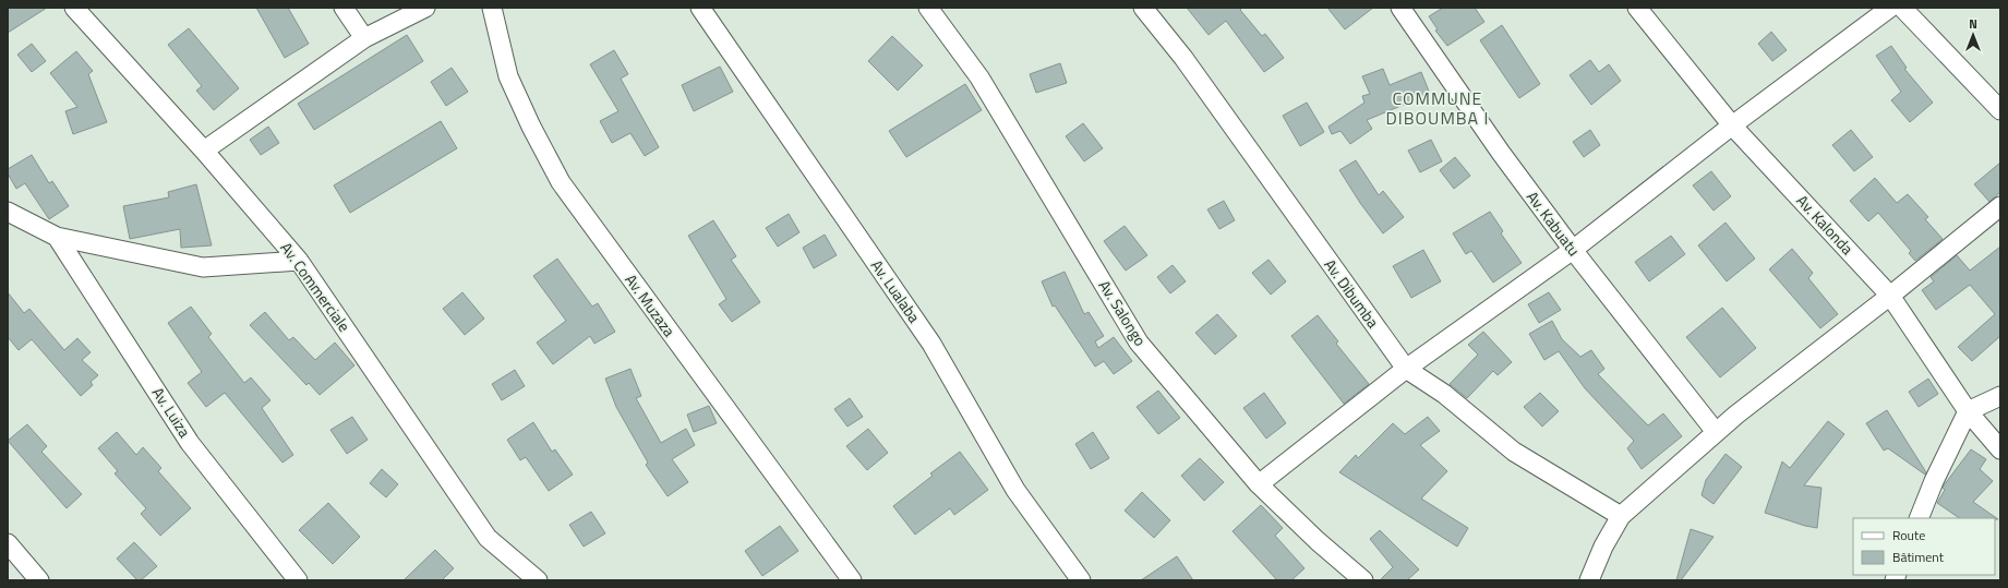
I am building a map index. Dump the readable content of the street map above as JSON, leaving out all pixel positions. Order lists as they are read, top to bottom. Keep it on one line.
{"streets":{"street":["Av. Kabuatu","Av. Kalonda","Av. Commerciale","Av. Lualaba","Av. Dibumba","Av. Muzaza","Av. Salongo","Av. Luiza"]},"districts":["COMMUNE DIBOUMBA I"],"legend":["Route","Bâtiment"],"north":"top"}
